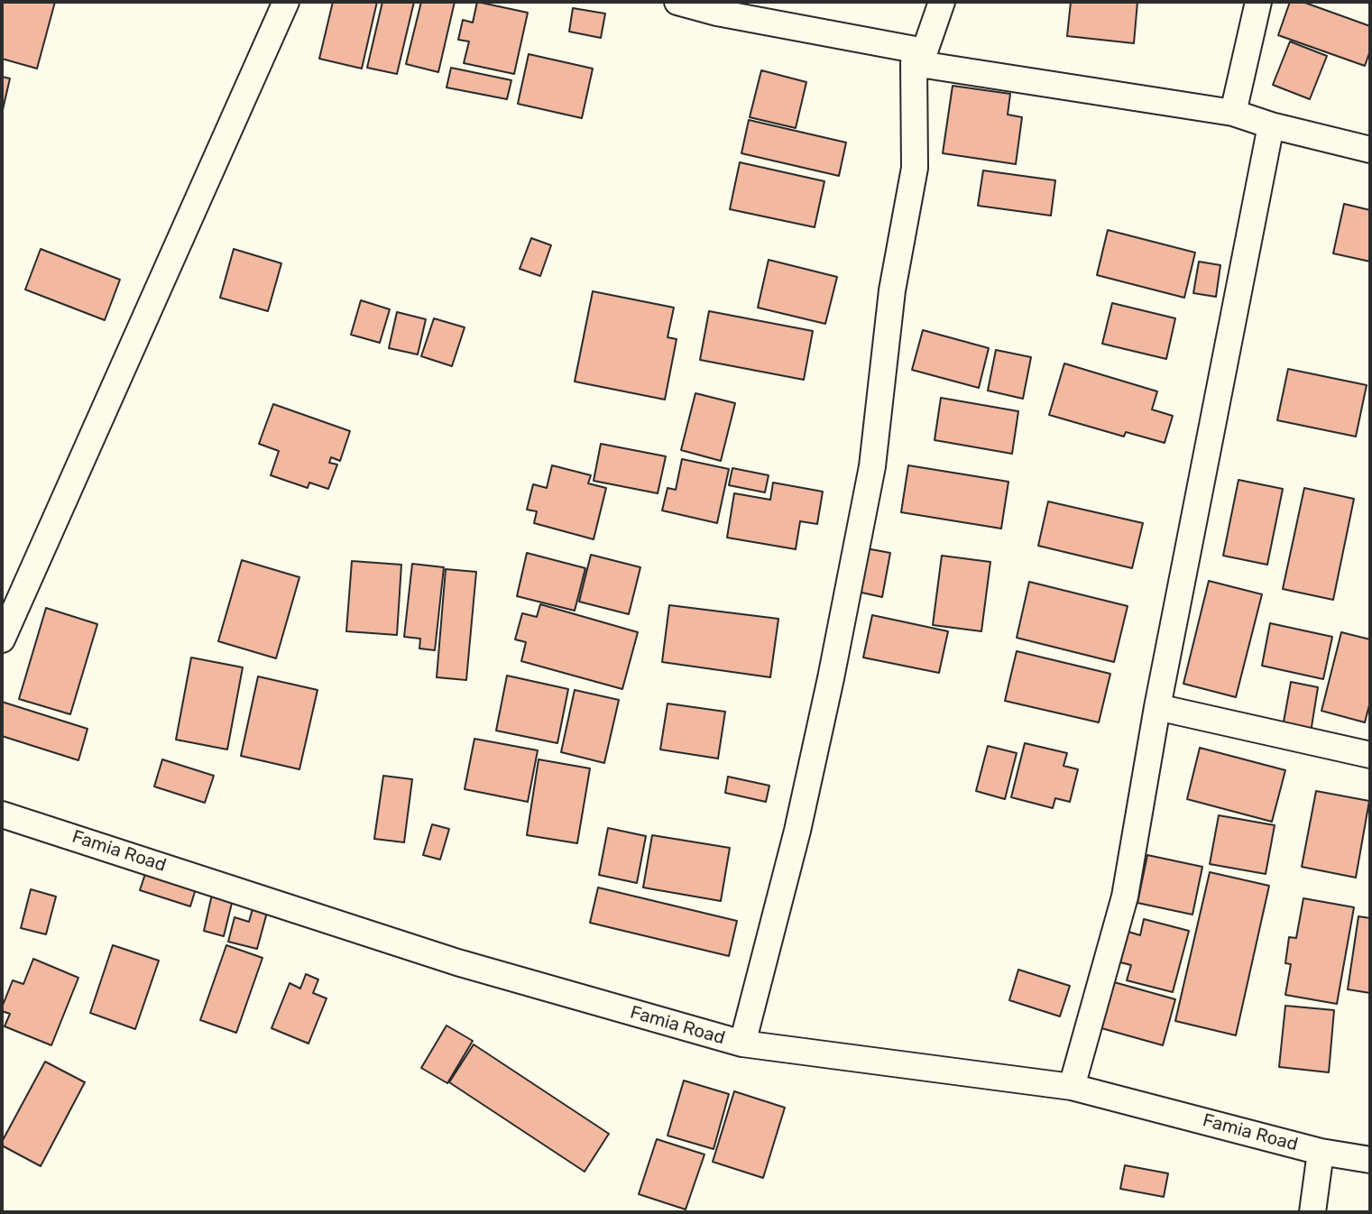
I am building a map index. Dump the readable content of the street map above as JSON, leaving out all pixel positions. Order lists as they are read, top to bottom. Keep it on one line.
{"streets":{"street":["Famia Road"]}}
